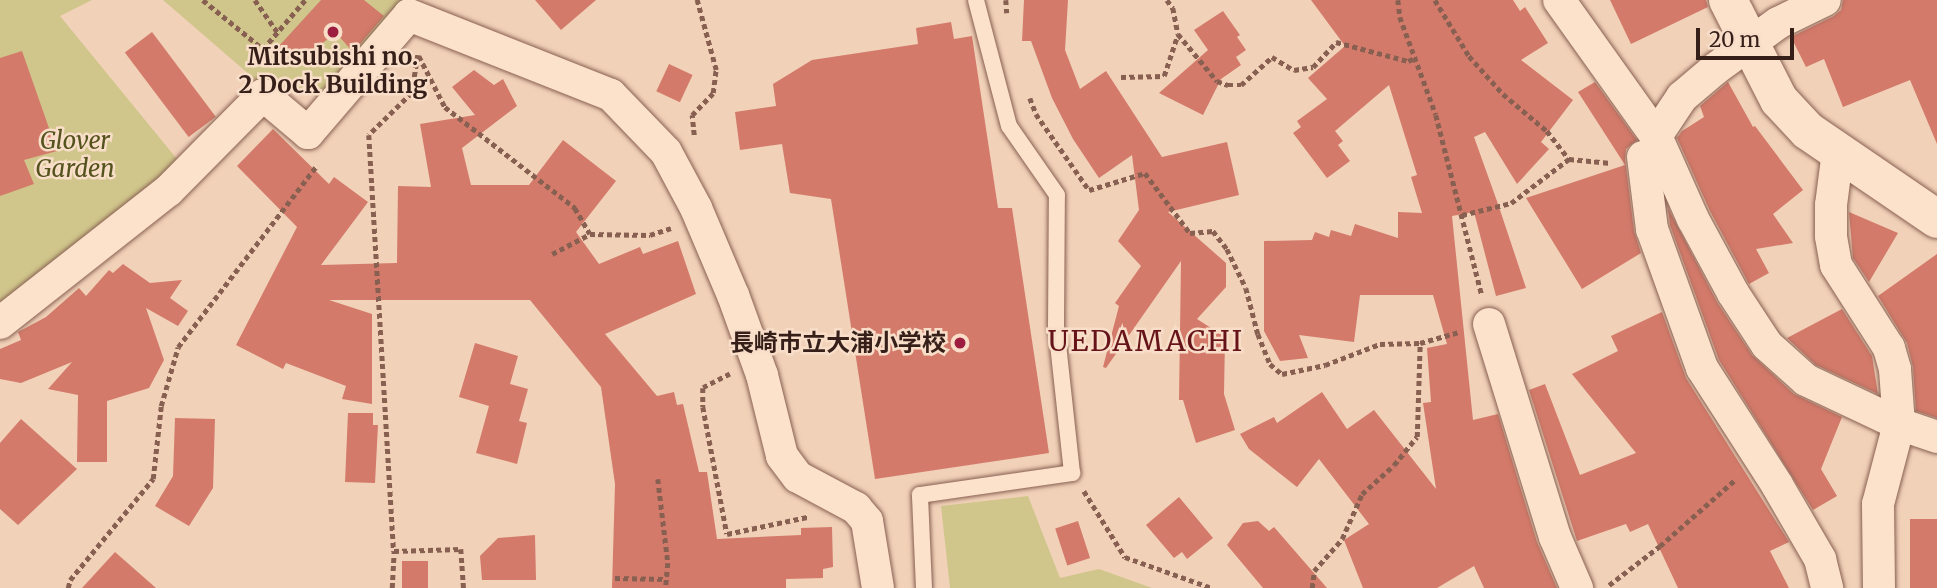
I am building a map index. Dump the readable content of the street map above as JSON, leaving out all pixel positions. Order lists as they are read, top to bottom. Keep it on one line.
{"districts":["UEDAMACHI"],"parks":["Glover Garden"],"places":["Mitsubishi no. 2 Dock Building","長崎市立大浦小学校"],"scale_bar":"20 m"}
